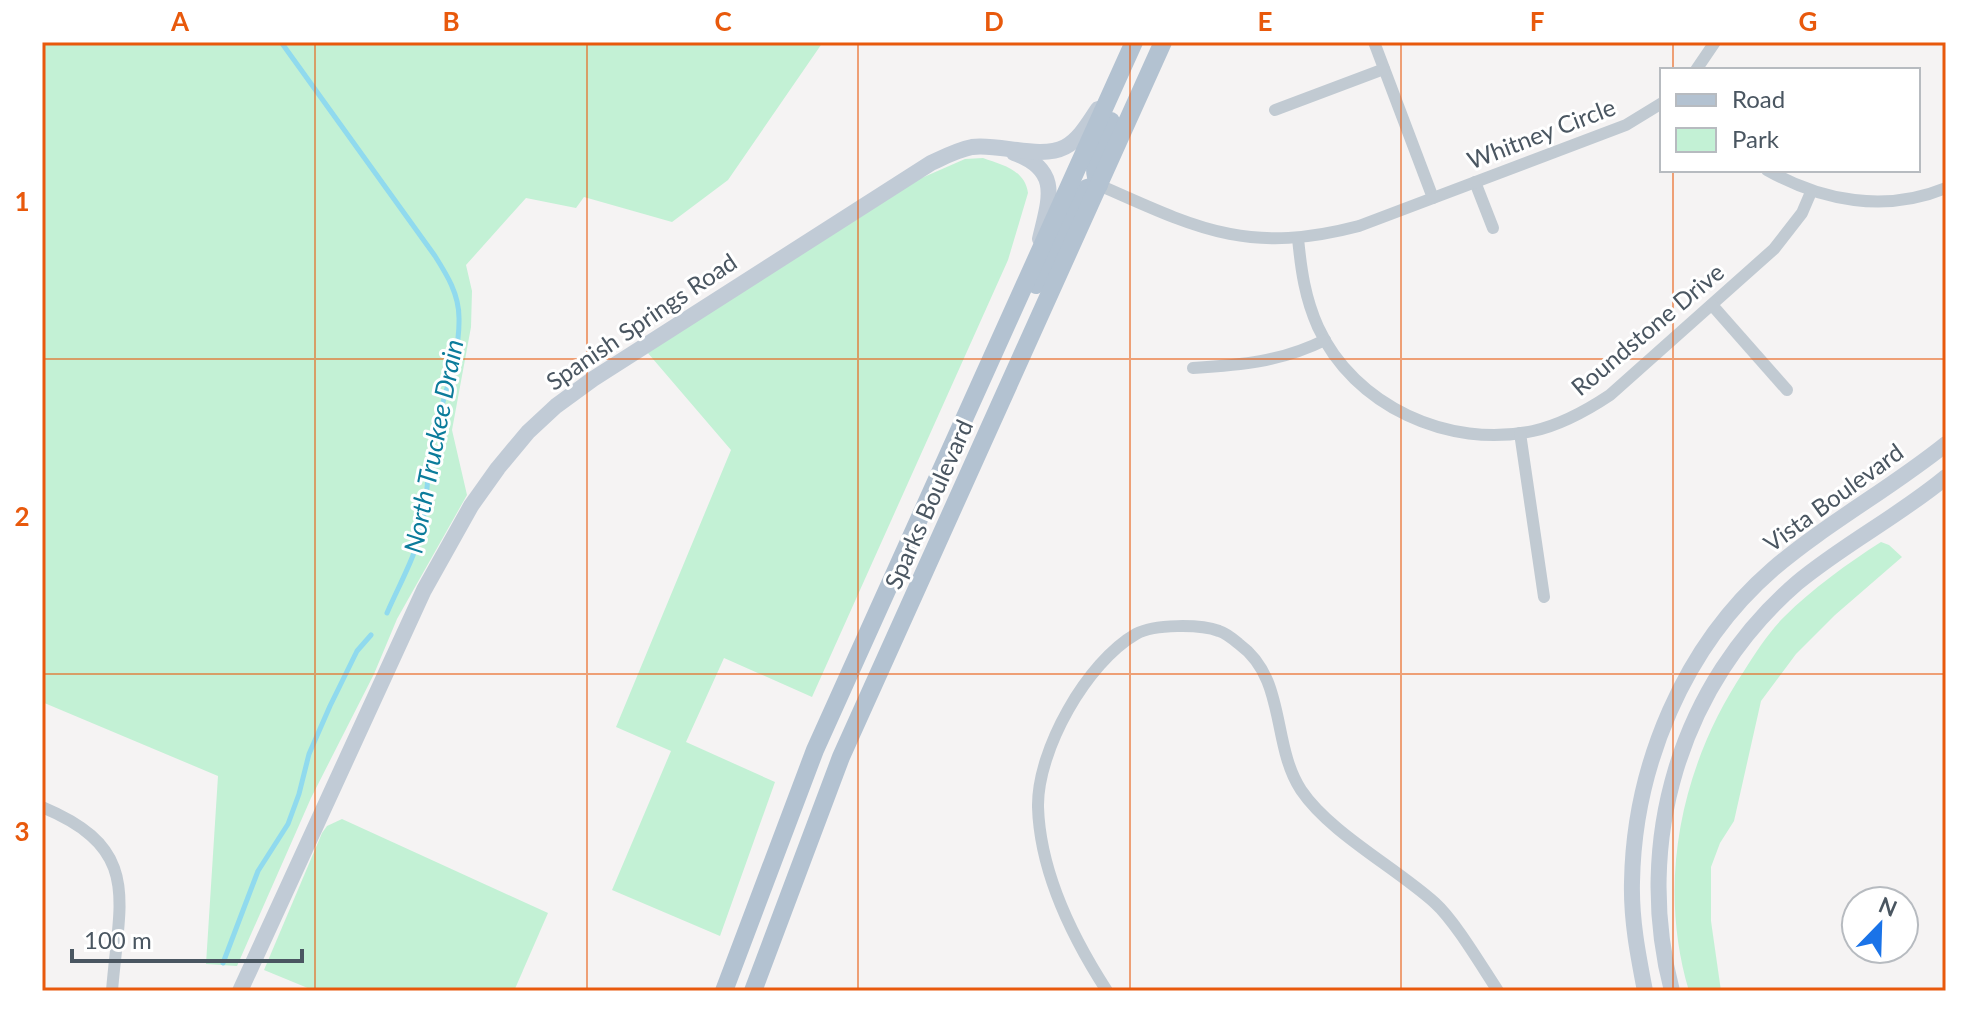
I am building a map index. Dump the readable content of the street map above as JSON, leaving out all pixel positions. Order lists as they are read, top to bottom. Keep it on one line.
{"streets":{"main road":["Sparks Boulevard"],"street":["Whitney Circle","Spanish Springs Road","Roundstone Drive","Vista Boulevard"]},"crossings":[["Whitney Circle","Roundstone Drive"],["Whitney Circle","Sparks Boulevard"],["Spanish Springs Road","Sparks Boulevard"]],"water":["North Truckee Drain"],"legend":["Road","Park"],"scale_bar":"100 m","north":"top right","grid":{"columns":["A","B","C","D","E","F","G"],"rows":["1","2","3"]}}
